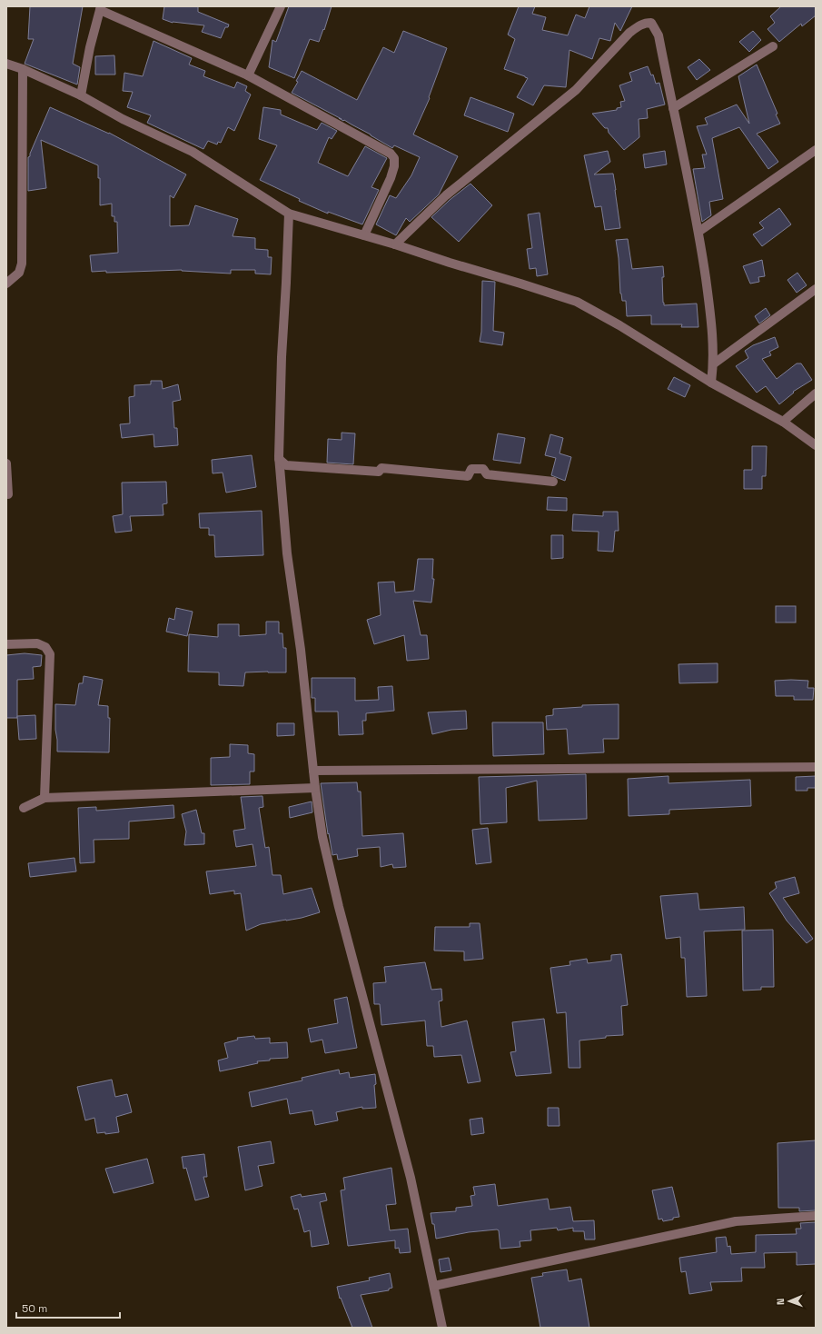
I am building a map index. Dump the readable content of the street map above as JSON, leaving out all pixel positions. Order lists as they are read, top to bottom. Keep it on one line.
{"scale_bar":"50 m","north":"left"}
